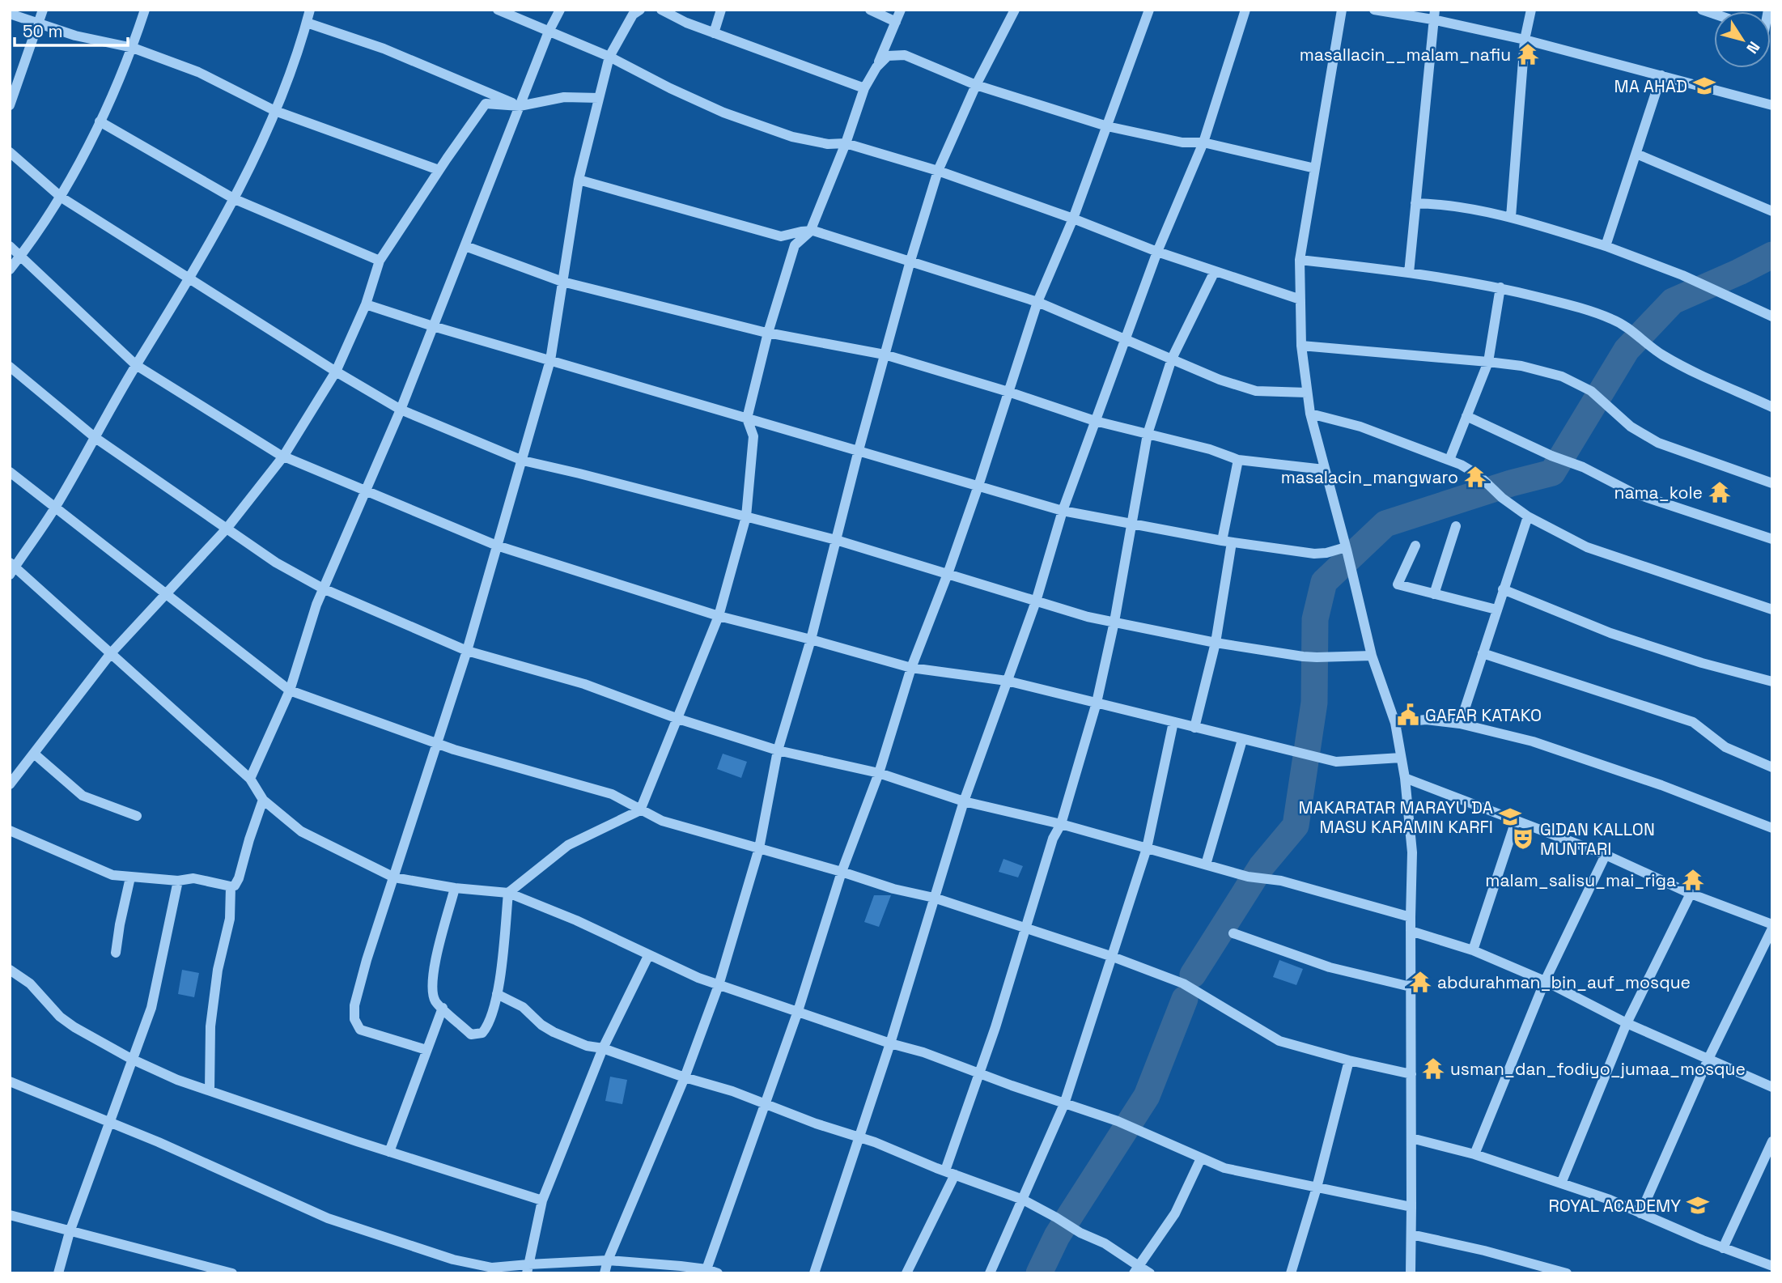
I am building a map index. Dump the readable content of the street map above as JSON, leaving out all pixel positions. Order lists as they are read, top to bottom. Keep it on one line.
{"places":{"temple":["masallacin__malam_nafiu","masalacin_mangwaro","nama_kole","malam_salisu_mai_riga","abdurahman_bin_auf_mosque","usman_dan_fodiyo_jumaa_mosque"],"school or university":["MA AHAD","MAKARATAR MARAYU DA MASU KARAMIN KARFI","ROYAL ACADEMY"],"public building":["GAFAR KATAKO"],"theatre":["GIDAN KALLON MUNTARI"]},"scale_bar":"50 m","north":"bottom right"}
